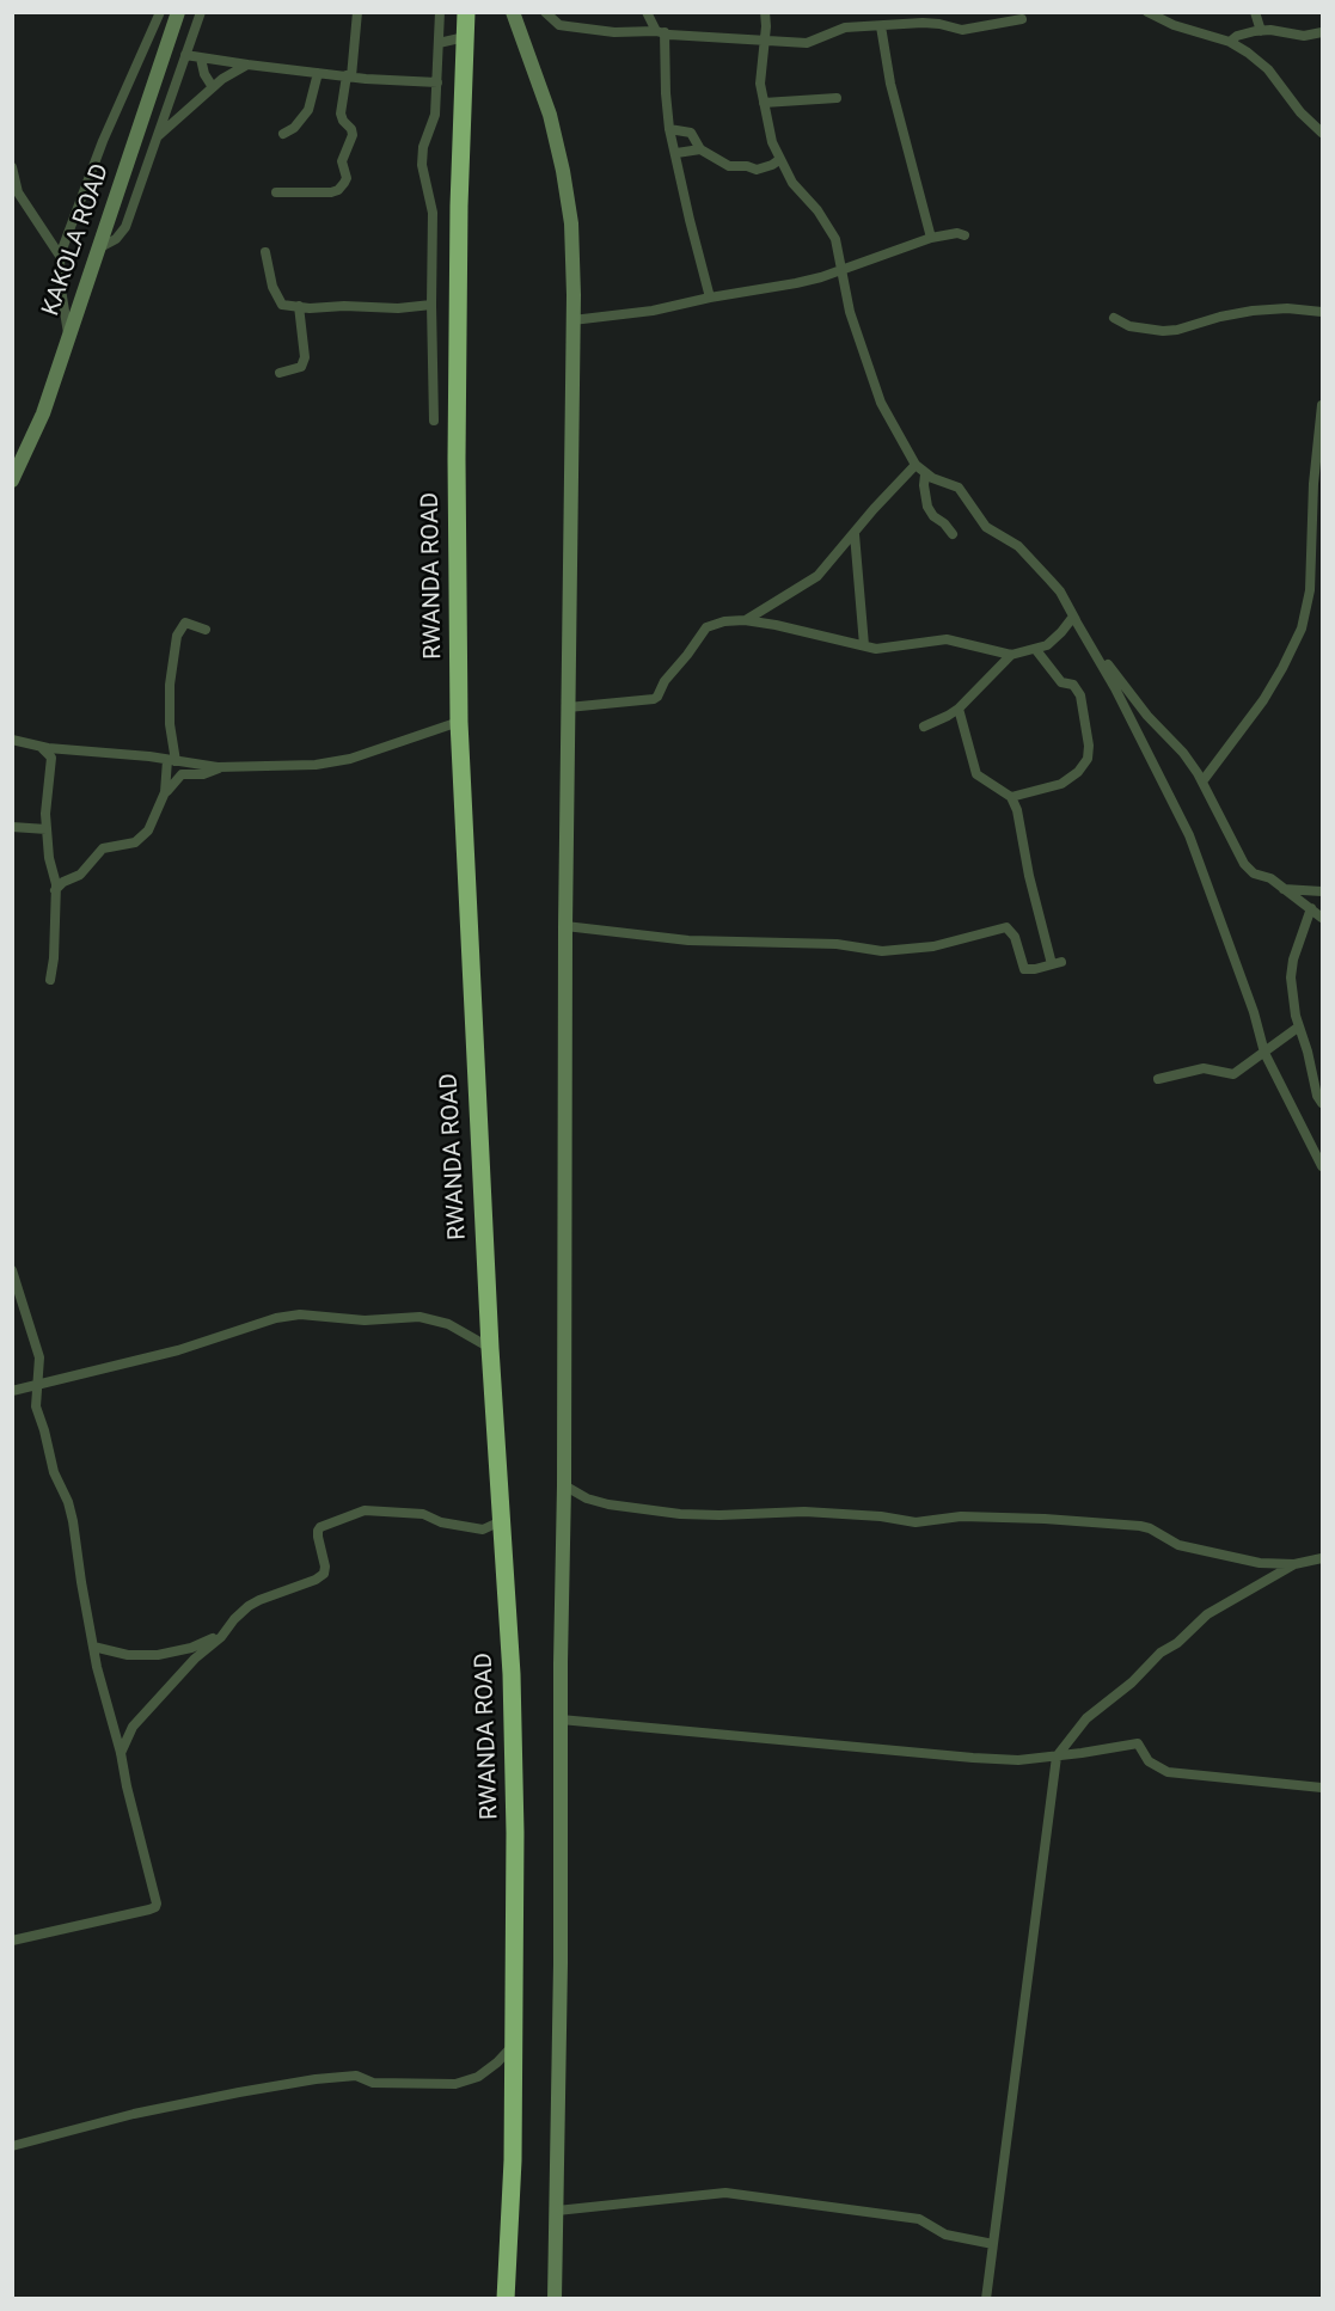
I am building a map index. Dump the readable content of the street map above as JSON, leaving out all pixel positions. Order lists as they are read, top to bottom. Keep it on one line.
{"streets":{"highway":["RWANDA ROAD"],"street":["KAKOLA ROAD"]}}
